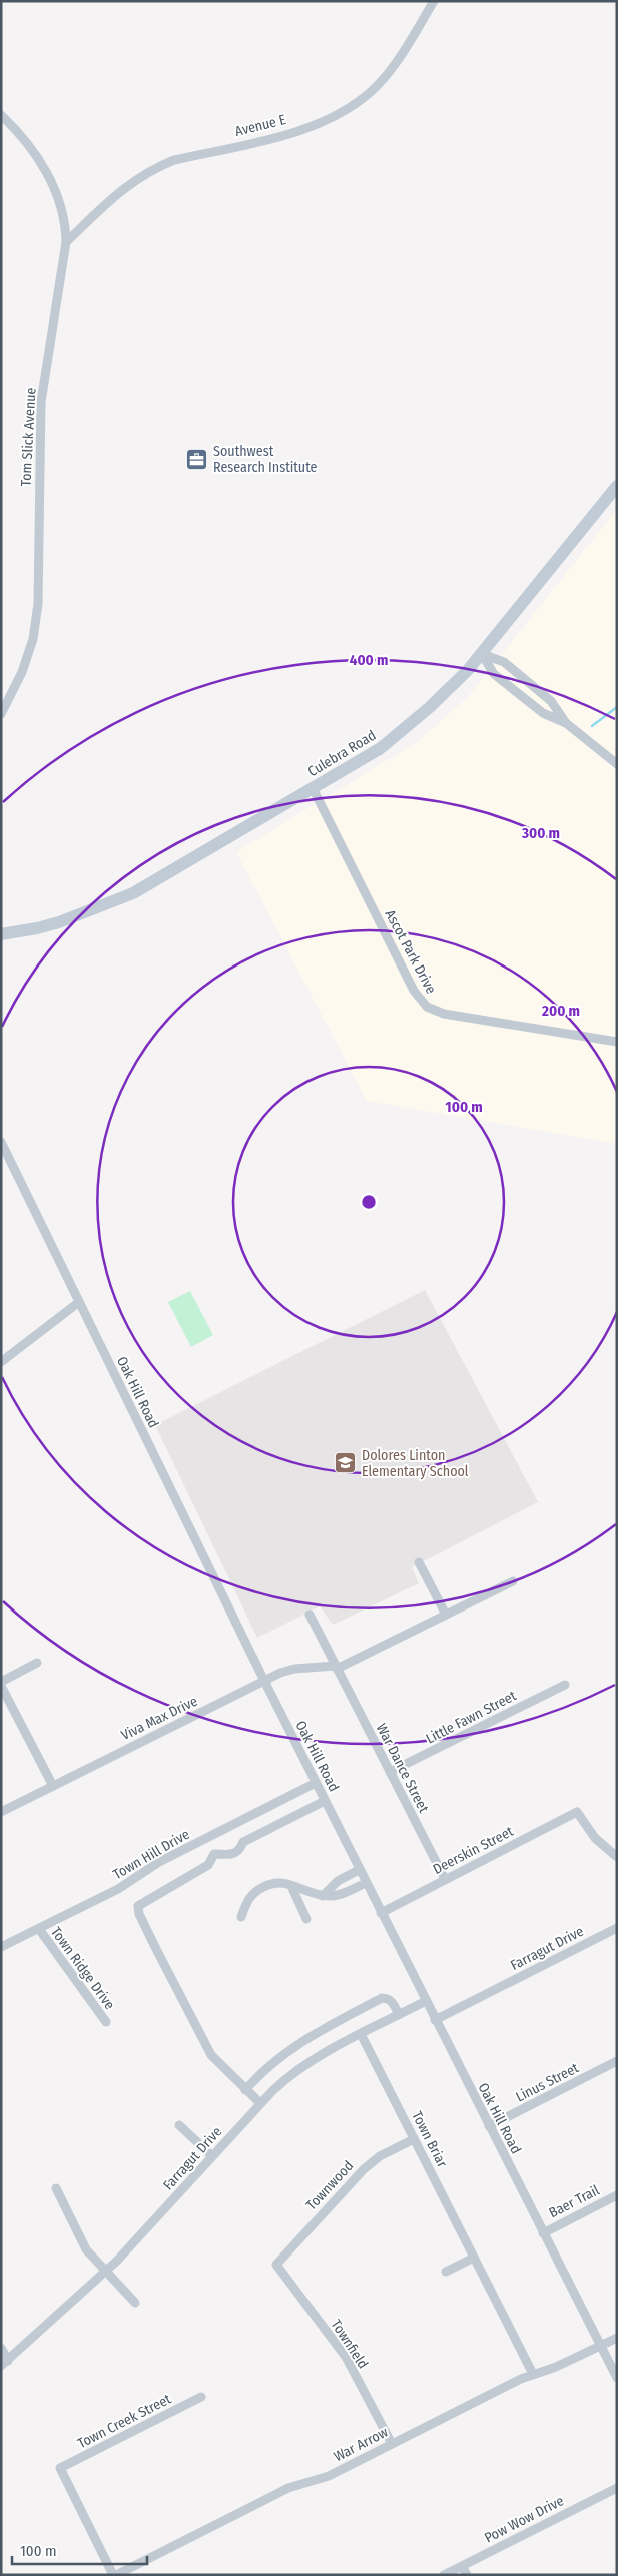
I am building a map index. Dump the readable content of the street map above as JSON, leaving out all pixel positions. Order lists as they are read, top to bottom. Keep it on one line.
{"streets":{"main road":["Culebra Road"],"street":["Avenue E","Tom Slick Avenue","Ascot Park Drive","Oak Hill Road","Little Fawn Street","Viva Max Drive","War Dance Street","Deerskin Street","Town Hill Drive","Farragut Drive","Town Ridge Drive","Linus Street","Town Briar","Townwood","Baer Trail","Townfield","Town Creek Street","War Arrow","Pow Wow Drive"]},"crossings":[["Avenue E","Tom Slick Avenue"],["Culebra Road","Ascot Park Drive"],["Oak Hill Road","Viva Max Drive"],["Oak Hill Road","Deerskin Street"],["Oak Hill Road","Town Hill Drive"],["Oak Hill Road","Farragut Drive"],["Oak Hill Road","Linus Street"],["Oak Hill Road","Baer Trail"],["Oak Hill Road","War Arrow"],["Little Fawn Street","War Dance Street"],["Viva Max Drive","War Dance Street"],["War Dance Street","Deerskin Street"],["Town Hill Drive","Town Ridge Drive"],["Farragut Drive","Town Briar"],["Town Briar","Townwood"],["Town Briar","War Arrow"],["Townwood","Townfield"],["Townfield","War Arrow"],["Town Creek Street","War Arrow"]],"places":{"office":["Southwest Research Institute"],"school or university":["Dolores Linton Elementary School"]},"scale_bar":"100 m","rings":["400 m","300 m","200 m","100 m"]}
